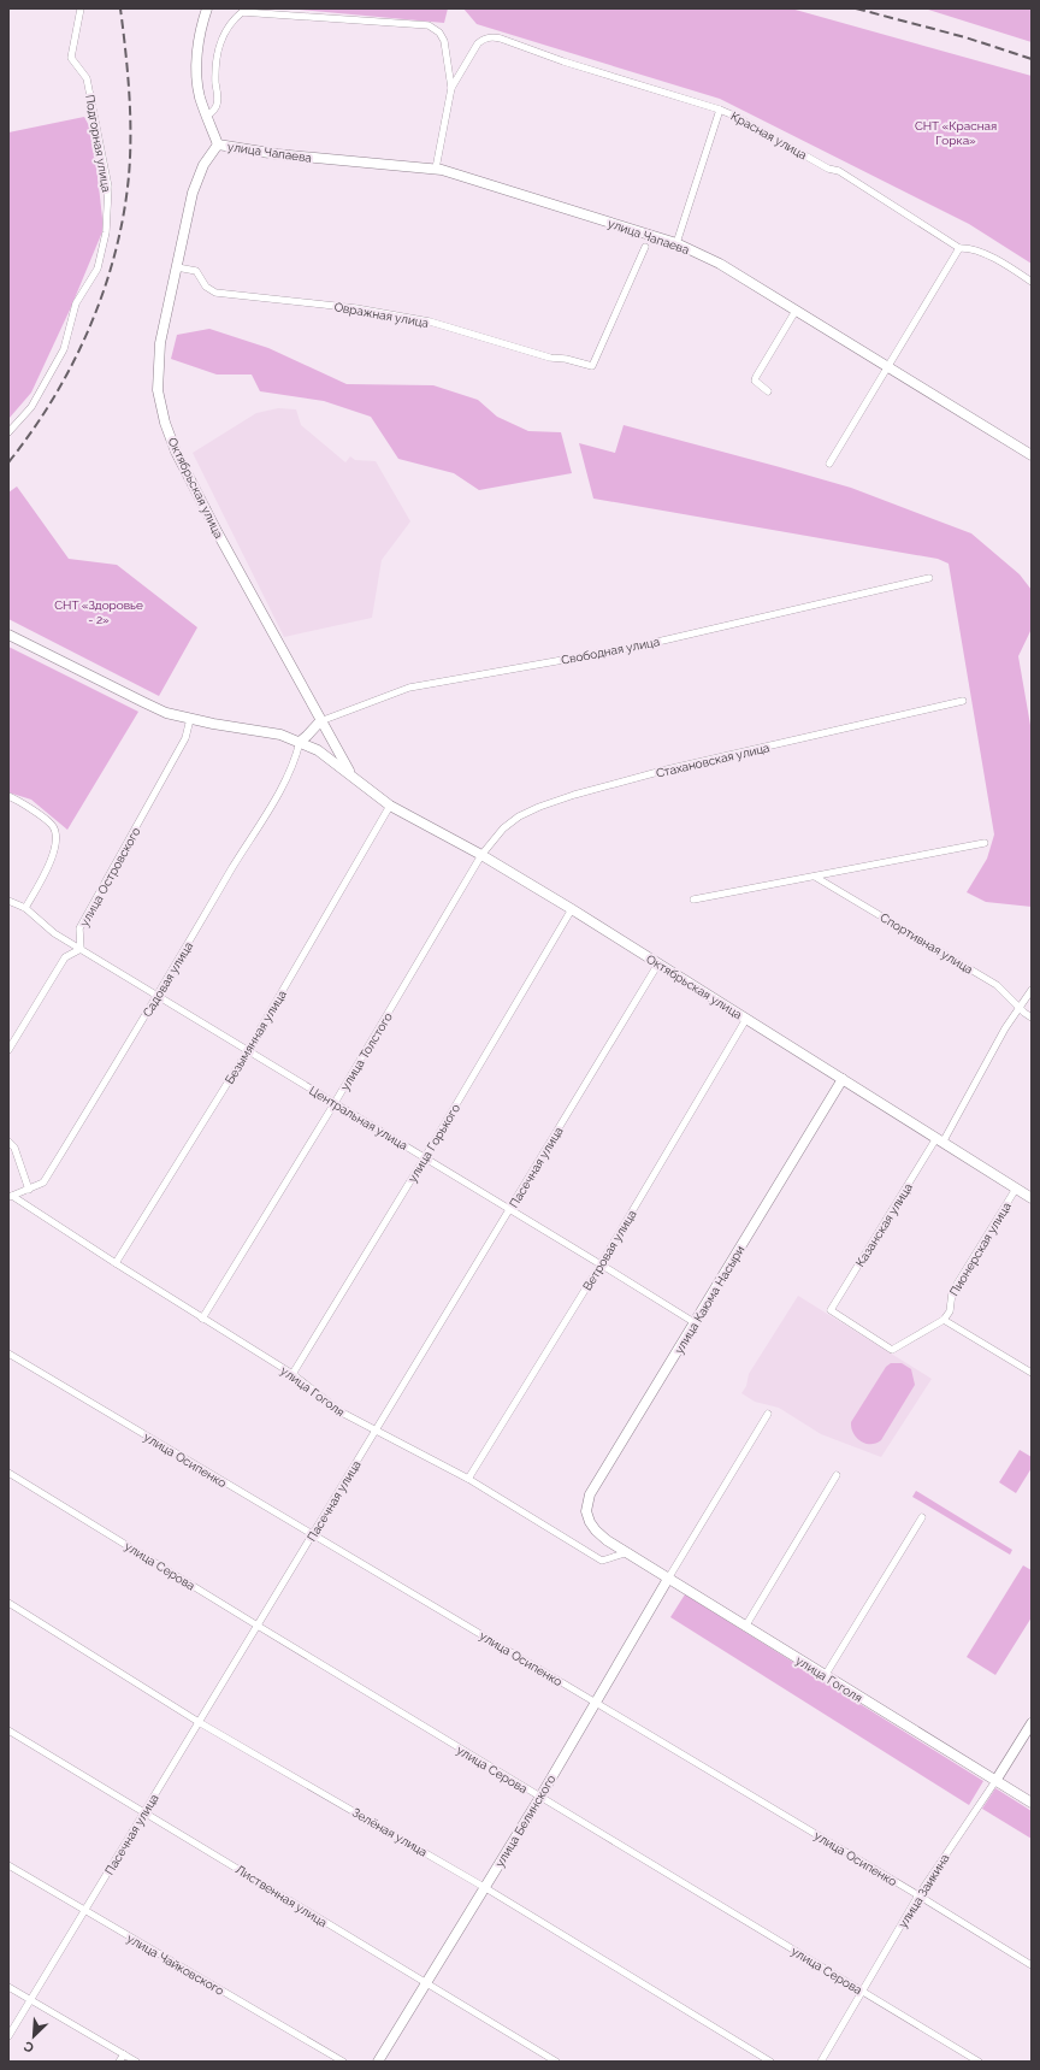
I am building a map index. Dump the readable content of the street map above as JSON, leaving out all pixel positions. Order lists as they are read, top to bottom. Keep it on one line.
{"streets":{"street":["Красная улица","Подгорная улица","улица Чапаева","Овражная улица","Октябрьская улица","Свободная улица","Стахановская улица","улица Островского","Спортивная улица","Садовая улица","Безымянная улица","улица Толстого","Центральная улица","улица Горького","Пасечная улица","Казанская улица","Пионерская улица","Ветровая улица","улица Каюма Насыри","улица Гоголя","улица Осипенко","улица Серова","улица Белинского","Зелёная улица","улица Заикина","Лиственная улица","улица Чайковского"]},"crossings":[["улица Чапаева","Октябрьская улица"],["Овражная улица","Октябрьская улица"],["Октябрьская улица","Свободная улица"],["Октябрьская улица","Стахановская улица"],["Октябрьская улица","улица Островского"],["Октябрьская улица","Садовая улица"],["Октябрьская улица","Безымянная улица"],["Октябрьская улица","улица Толстого"],["Октябрьская улица","улица Горького"],["Октябрьская улица","Пасечная улица"],["Октябрьская улица","Казанская улица"],["Октябрьская улица","Пионерская улица"],["Октябрьская улица","Ветровая улица"],["Октябрьская улица","улица Каюма Насыри"],["Свободная улица","Садовая улица"],["Стахановская улица","улица Толстого"],["улица Островского","Центральная улица"],["Спортивная улица","Казанская улица"],["Садовая улица","Центральная улица"],["Садовая улица","улица Гоголя"],["Безымянная улица","Центральная улица"],["Безымянная улица","улица Гоголя"],["улица Толстого","Центральная улица"],["улица Толстого","улица Гоголя"],["Центральная улица","улица Горького"],["Центральная улица","Пасечная улица"],["Центральная улица","Ветровая улица"],["Центральная улица","улица Каюма Насыри"],["улица Горького","улица Гоголя"],["Пасечная улица","улица Гоголя"],["Пасечная улица","улица Осипенко"],["Пасечная улица","улица Серова"],["Пасечная улица","Зелёная улица"],["Пасечная улица","Лиственная улица"],["Пасечная улица","улица Чайковского"],["Казанская улица","Пионерская улица"],["Ветровая улица","улица Гоголя"],["улица Каюма Насыри","улица Гоголя"],["улица Гоголя","улица Белинского"],["улица Гоголя","улица Заикина"],["улица Осипенко","улица Белинского"],["улица Осипенко","улица Заикина"],["улица Серова","улица Белинского"],["улица Серова","улица Заикина"],["улица Белинского","Зелёная улица"],["улица Белинского","Лиственная улица"]],"parks":["СНТ «Красная Горка»","СНТ «Здоровье - 2»"],"north":"bottom left"}
